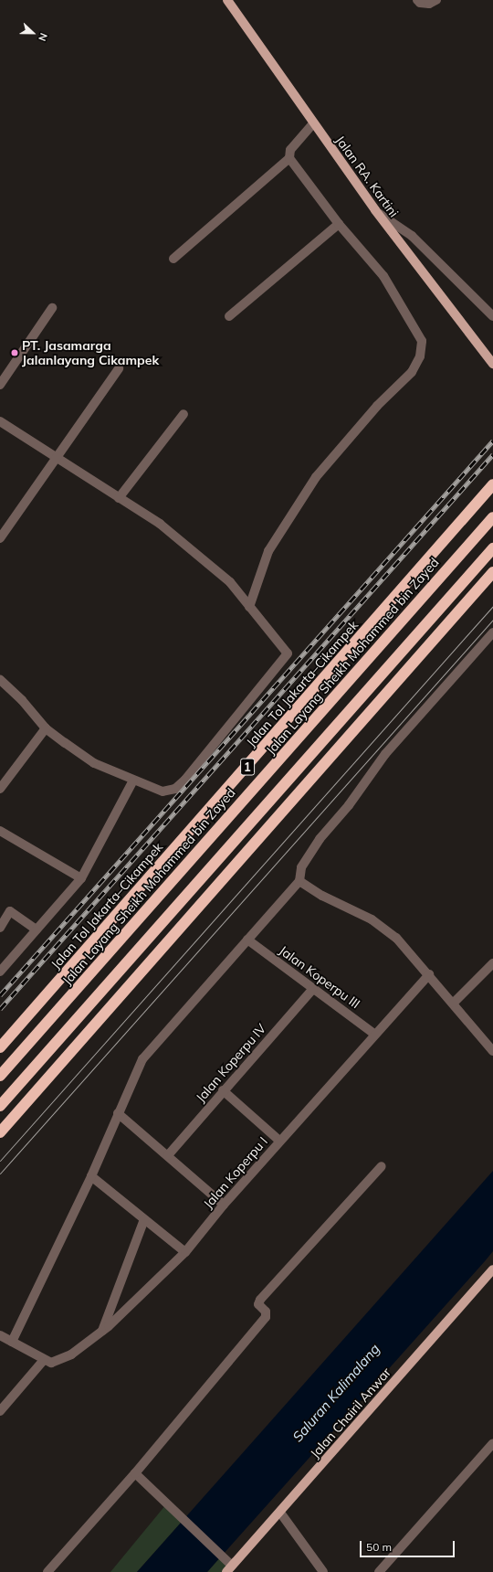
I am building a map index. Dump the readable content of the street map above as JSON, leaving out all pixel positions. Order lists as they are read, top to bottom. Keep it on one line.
{"streets":{"highway":["Jalan Layang Sheikh Mohammed bin Zayed","Jalan Tol Jakarta–Cikampek","1"],"main road":["Jalan RA. Kartini","Jalan Chairil Anwar"],"street":["Jalan Koperpu III","Jalan Koperpu IV","Jalan Koperpu I"]},"crossings":[["Jalan Koperpu III","Jalan Koperpu IV"],["Jalan Koperpu III","Jalan Koperpu I"]],"water":["Saluran Kalimalang"],"places":["PT. Jasamarga Jalanlayang Cikampek"],"scale_bar":"50 m","north":"right"}
